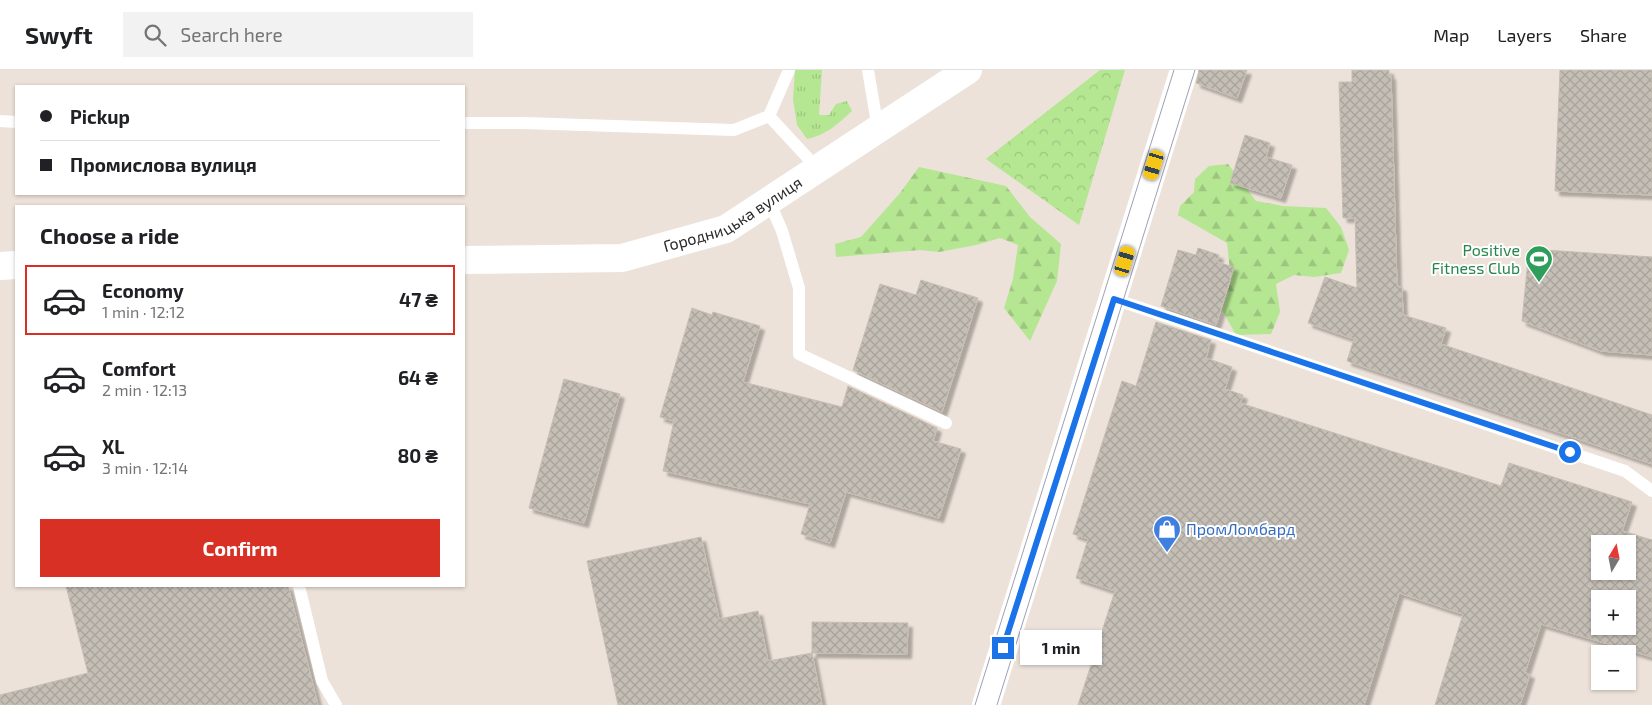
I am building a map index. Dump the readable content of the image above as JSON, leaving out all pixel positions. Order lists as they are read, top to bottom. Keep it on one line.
{"streets":{"main road":["Городницька вулиця"]},"places":{"sports":["Positive Fitness Club"],"shop":["ПромЛомбард"]},"north":"top","page":{"header":"Swyft","search":"Search here","nav":["Map","Layers","Share"],"banner":["Pickup","Промислова вулиця"],"heading":"Choose a ride","list":[{"name":"Economy","note":"1 min · 12:12","value":"47 ₴"},{"name":"Comfort","note":"2 min · 12:13","value":"64 ₴"},{"name":"XL","note":"3 min · 12:14","value":"80 ₴"}],"buttons":"Confirm","map_buttons":["+","−"],"bubble":"1 min"}}
